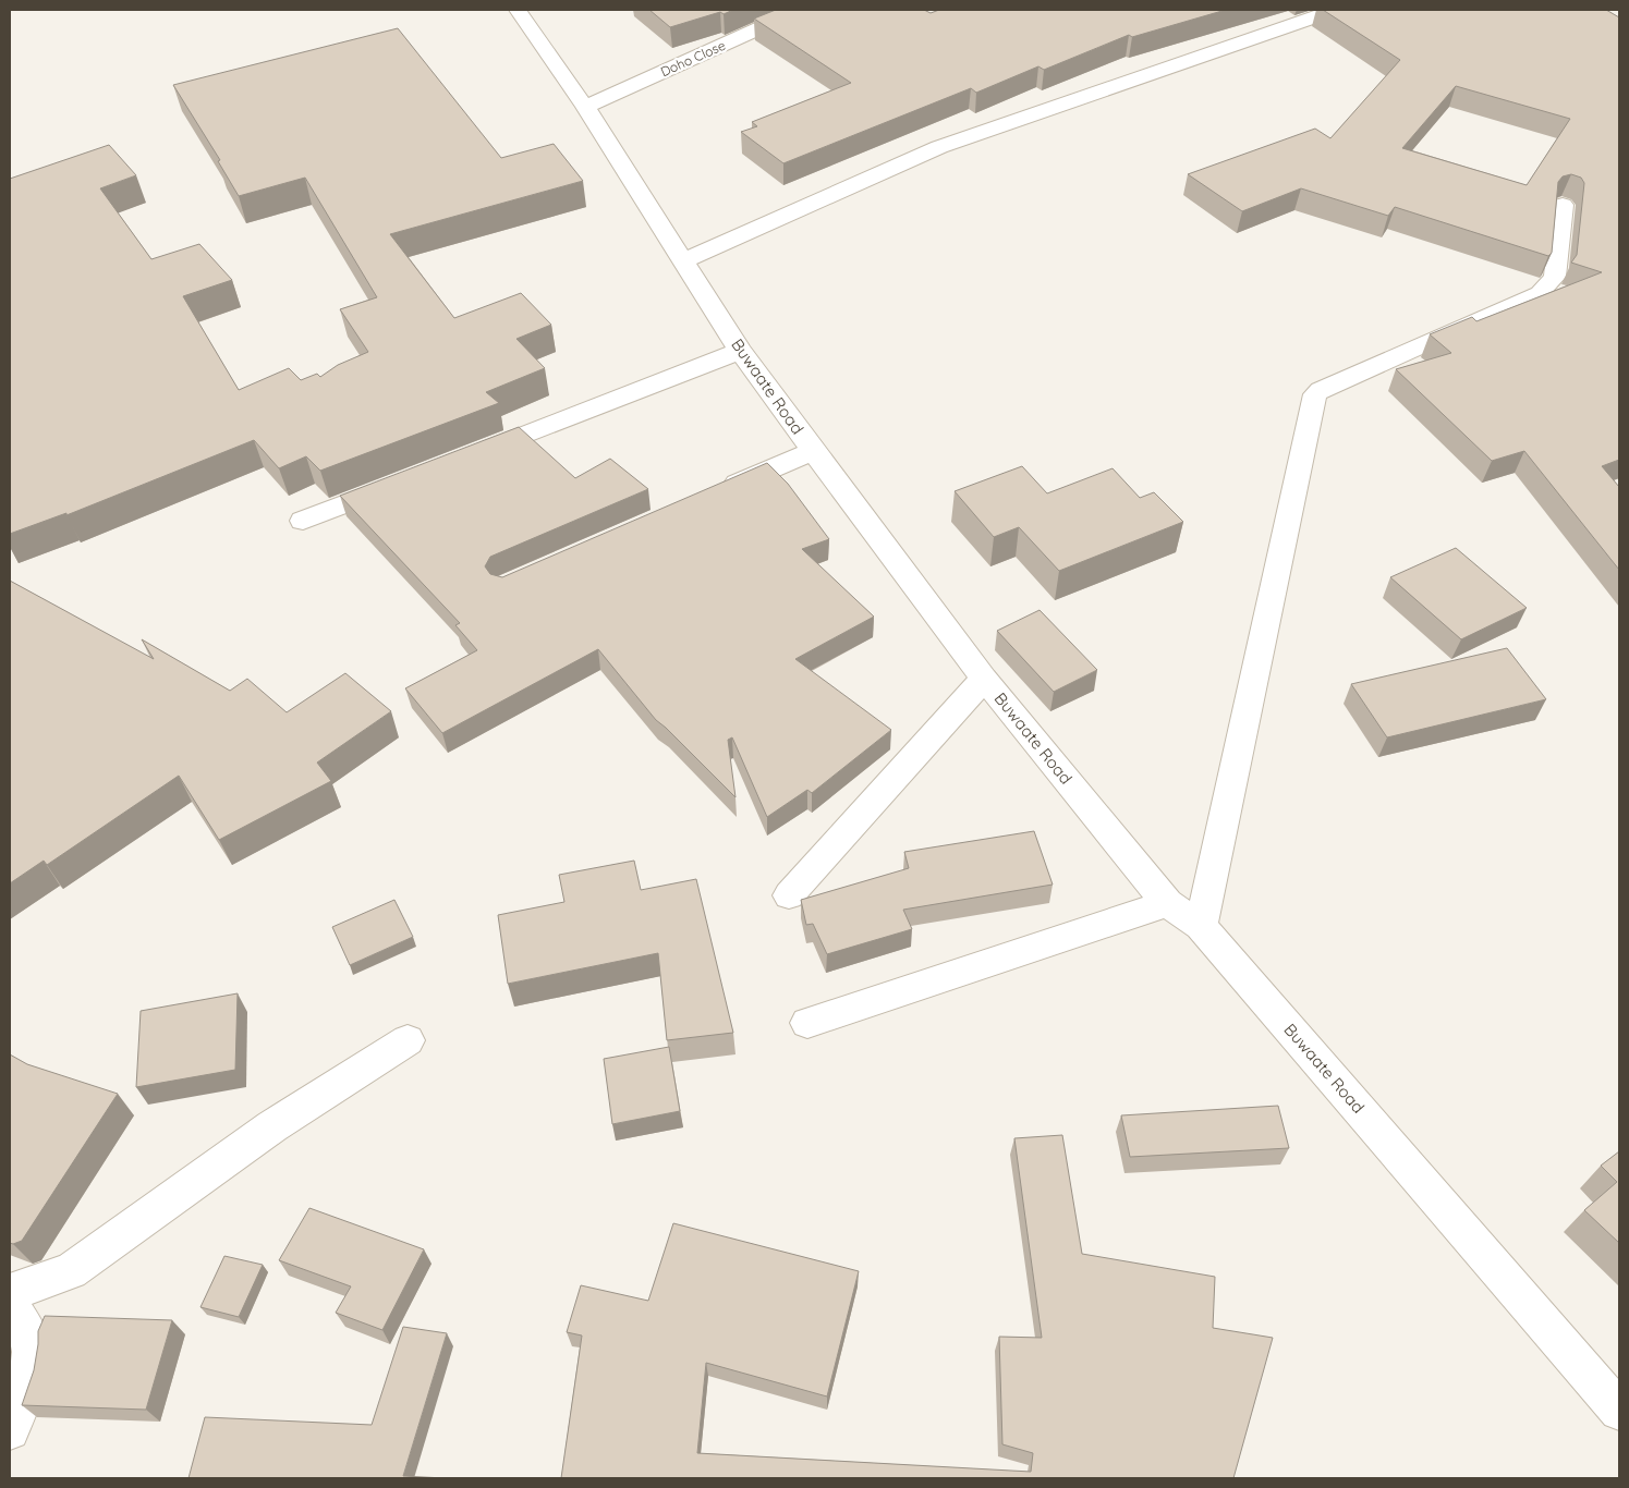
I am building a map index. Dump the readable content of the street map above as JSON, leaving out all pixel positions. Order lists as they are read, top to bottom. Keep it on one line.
{"streets":{"street":["Doho Close","Buwaate Road"]},"crossings":[["Doho Close","Buwaate Road"]]}
